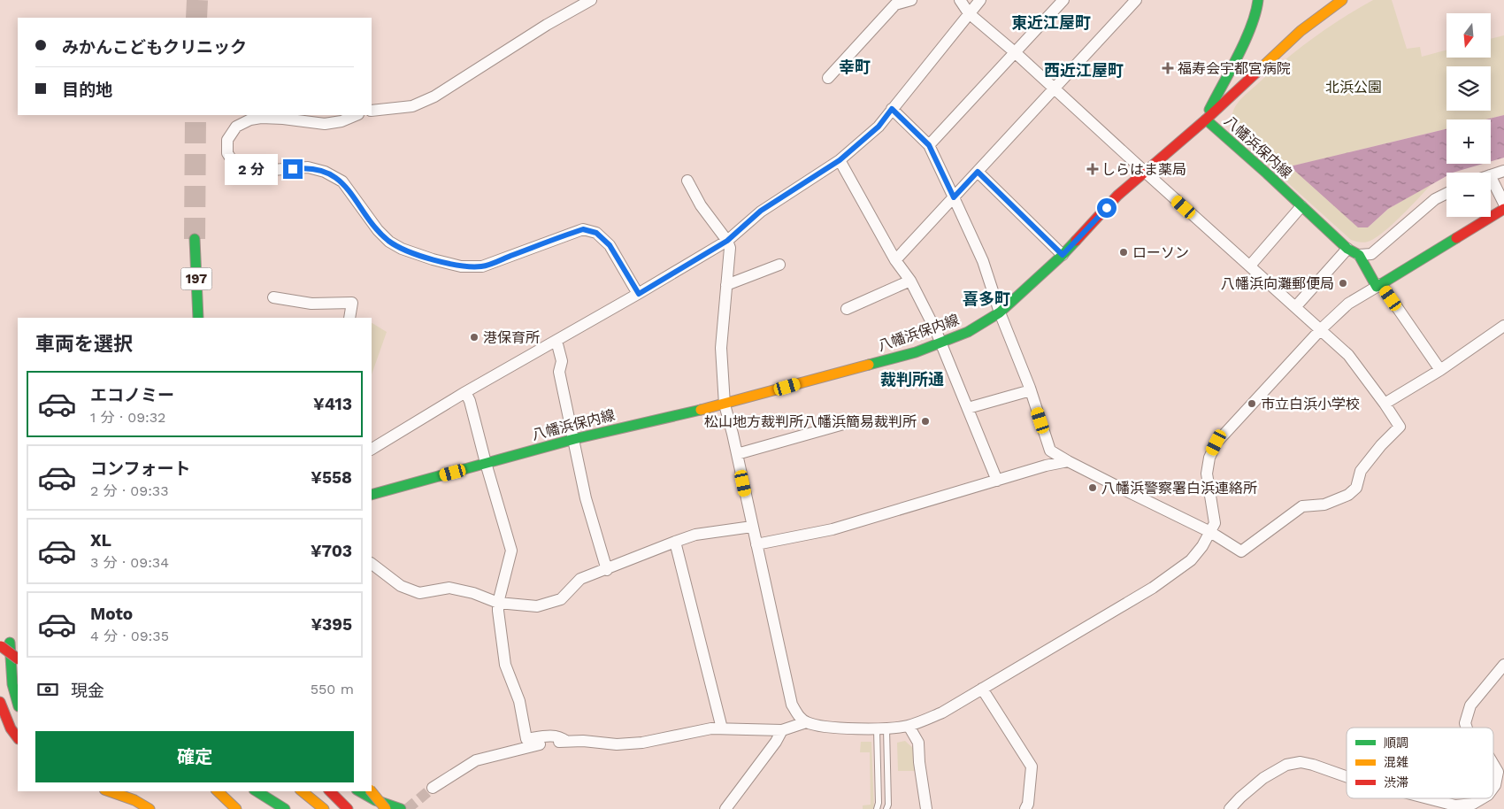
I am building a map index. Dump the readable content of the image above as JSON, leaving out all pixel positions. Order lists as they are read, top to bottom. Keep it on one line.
{"streets":{"main road":["八幡浜保内線","197"]},"districts":["東近江屋町","幸町","西近江屋町","喜多町","裁判所通"],"parks":["北浜公園"],"places":{"health":["福寿会宇都宮病院","しらはま薬局"],"other":["ローソン","八幡浜向灘郵便局","港保育所","市立白浜小学校","松山地方裁判所八幡浜簡易裁判所","八幡浜警察署白浜連絡所"]},"legend":["順調","混雑","渋滞"],"north":"bottom","page":{"map_buttons":["+","−"],"banner":["みかんこどもクリニック","目的地"],"bubble":"2 分","heading":"車両を選択","list":[{"name":"エコノミー","note":"1 分 · 09:32","value":"¥413"},{"name":"コンフォート","note":"2 分 · 09:33","value":"¥558"},{"name":"XL","note":"3 分 · 09:34","value":"¥703"},{"name":"Moto","note":"4 分 · 09:35","value":"¥395"}],"pay":["現金","550 m"],"buttons":"確定"}}
